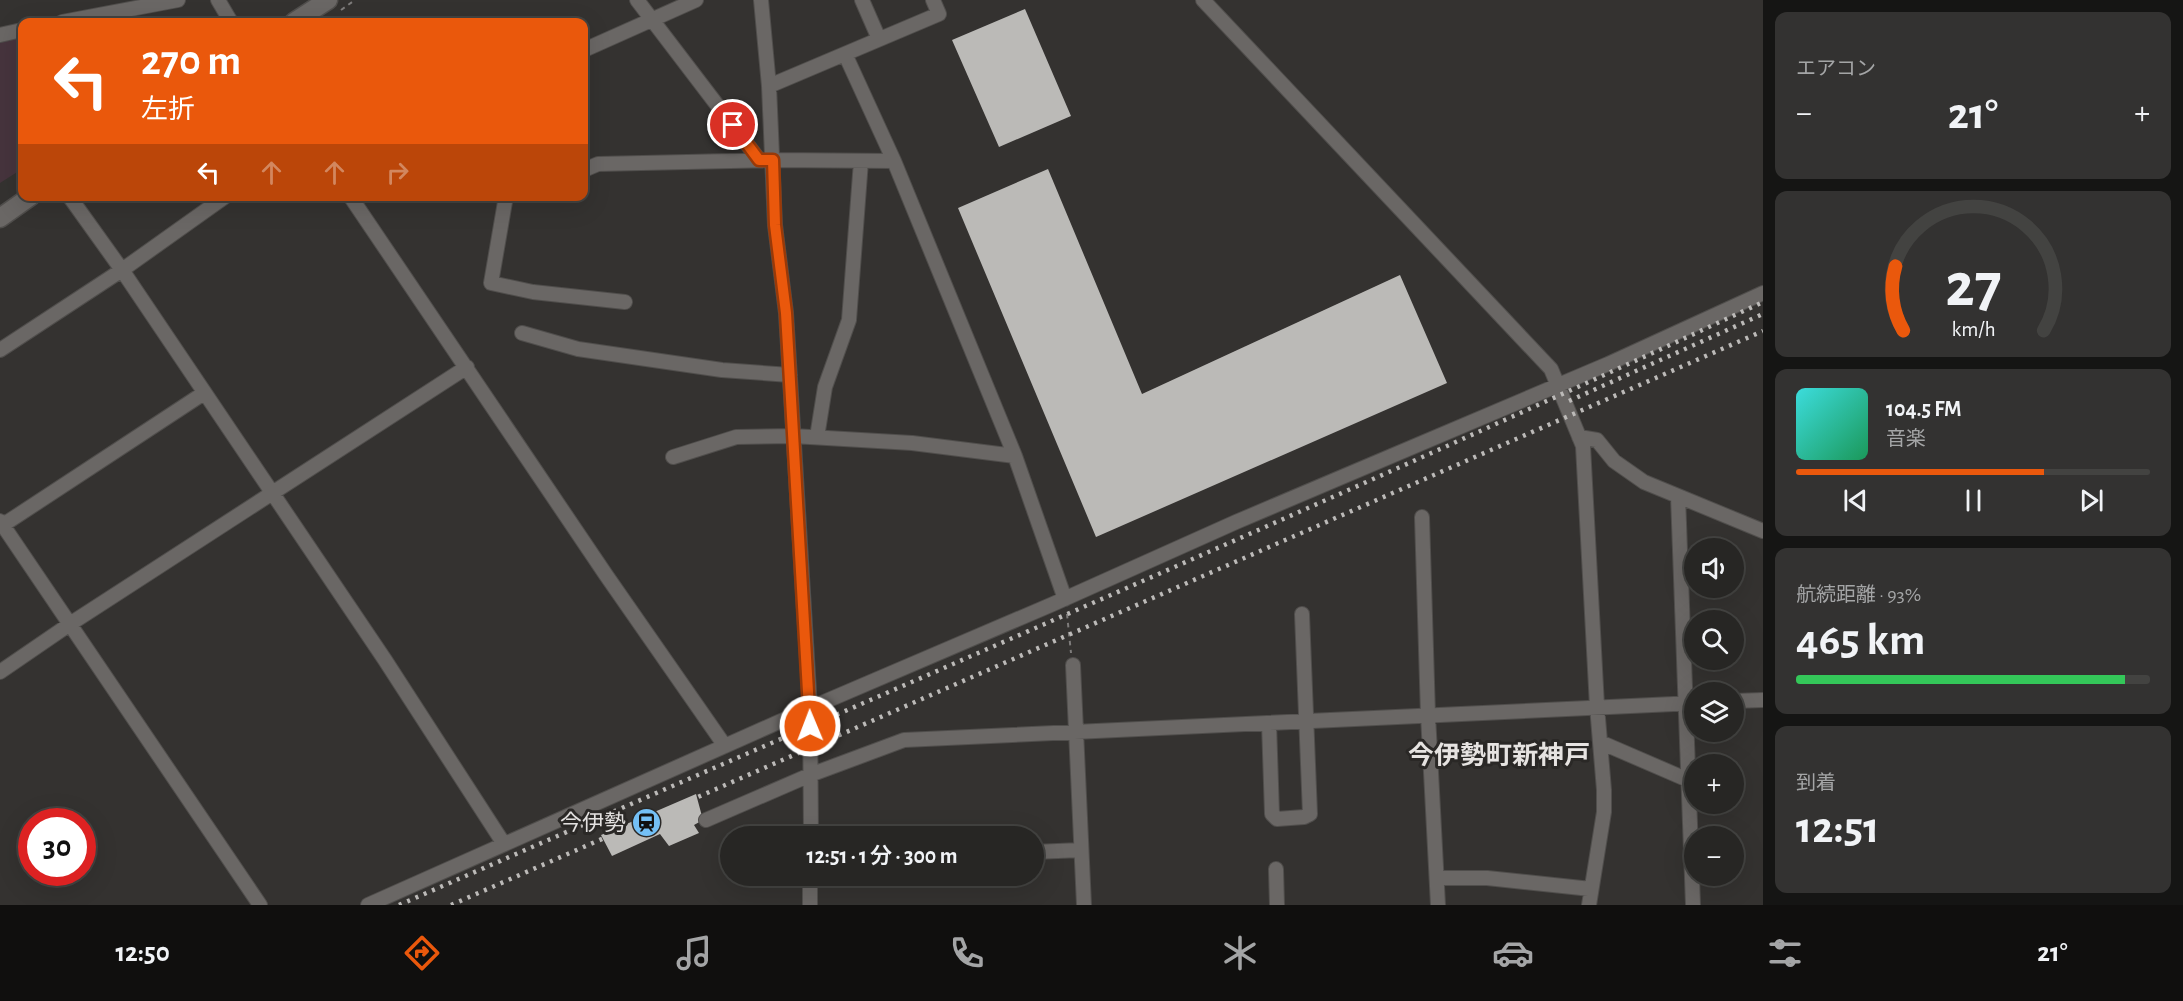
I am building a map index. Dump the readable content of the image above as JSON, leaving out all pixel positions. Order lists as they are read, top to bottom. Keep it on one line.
{"districts":["今伊勢町新神戸"],"places":{"station":["今伊勢"]},"page":{"tile":["エアコン",["航続距離 · 93%","465 km"],["到着","12:51"]],"turn":["270 m","左折"],"heat":["−","21°","+"],"song":["104.5 FM","音楽"],"map_buttons":["+","−"],"limit":"30","trip":"12:51 · 1 分 · 300 m","tabs":["12:50","21°"],"gauge":["27","km/h"]}}
